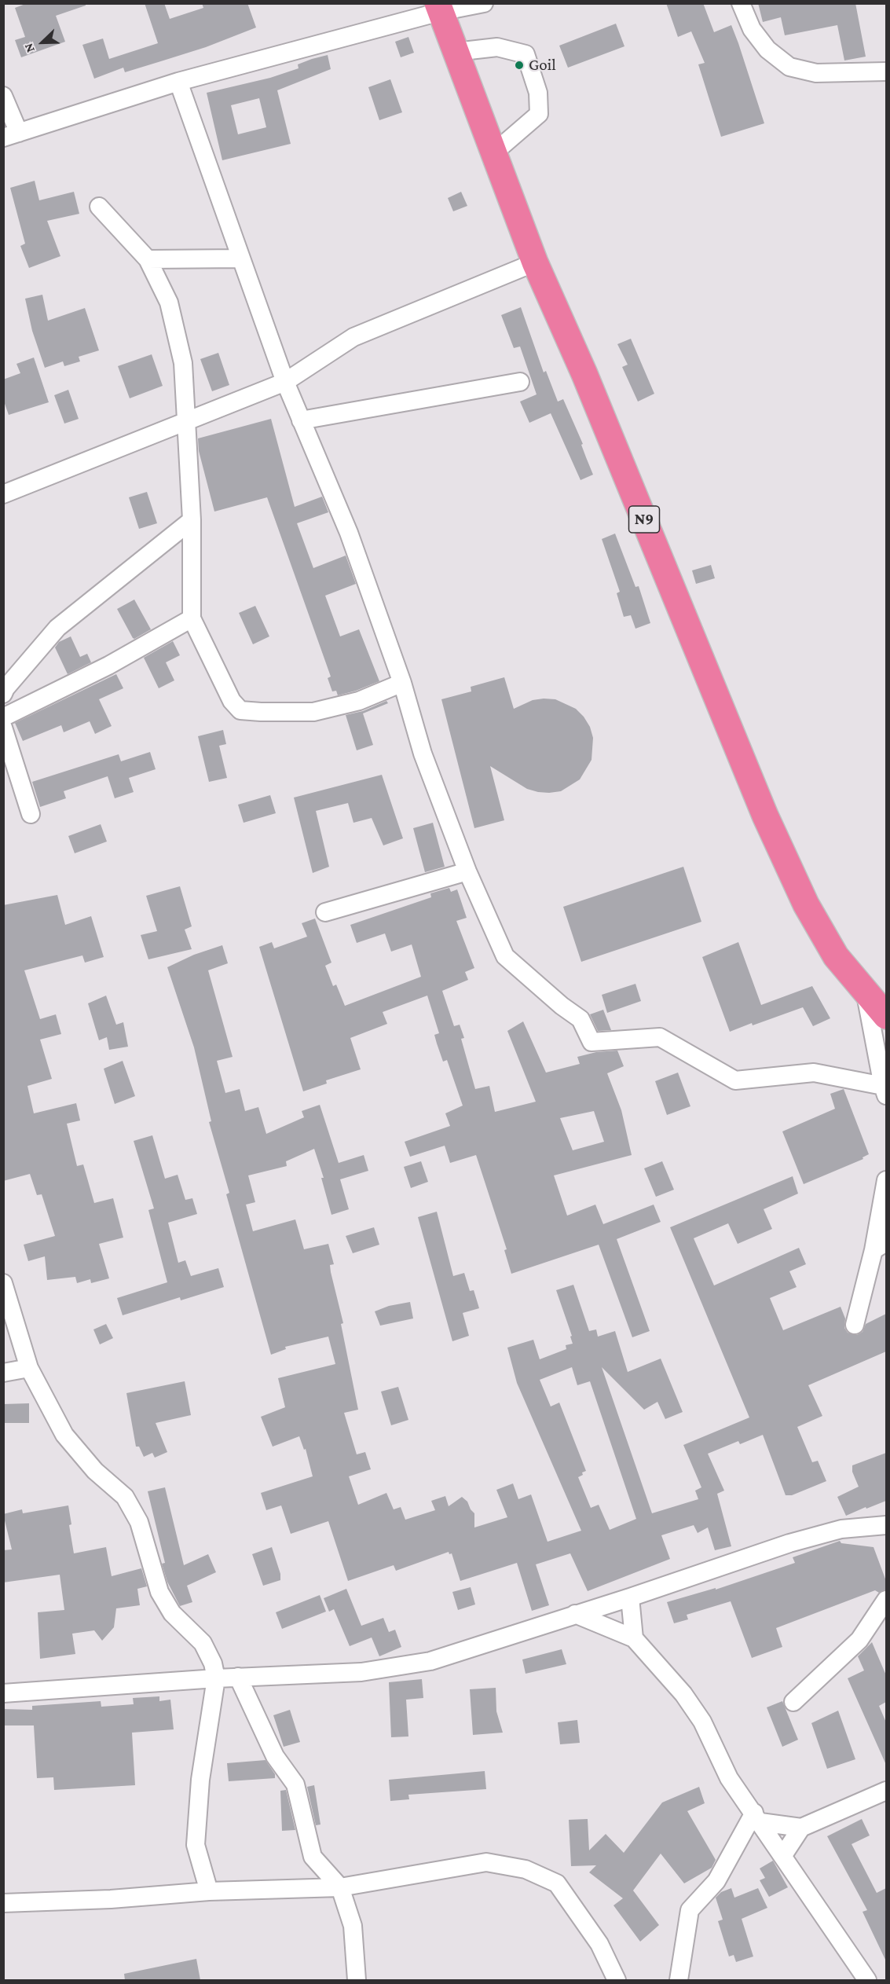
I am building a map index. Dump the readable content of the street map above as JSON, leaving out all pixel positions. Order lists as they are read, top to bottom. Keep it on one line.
{"streets":{"highway":["N9"]},"places":["Goil"],"north":"bottom left"}
